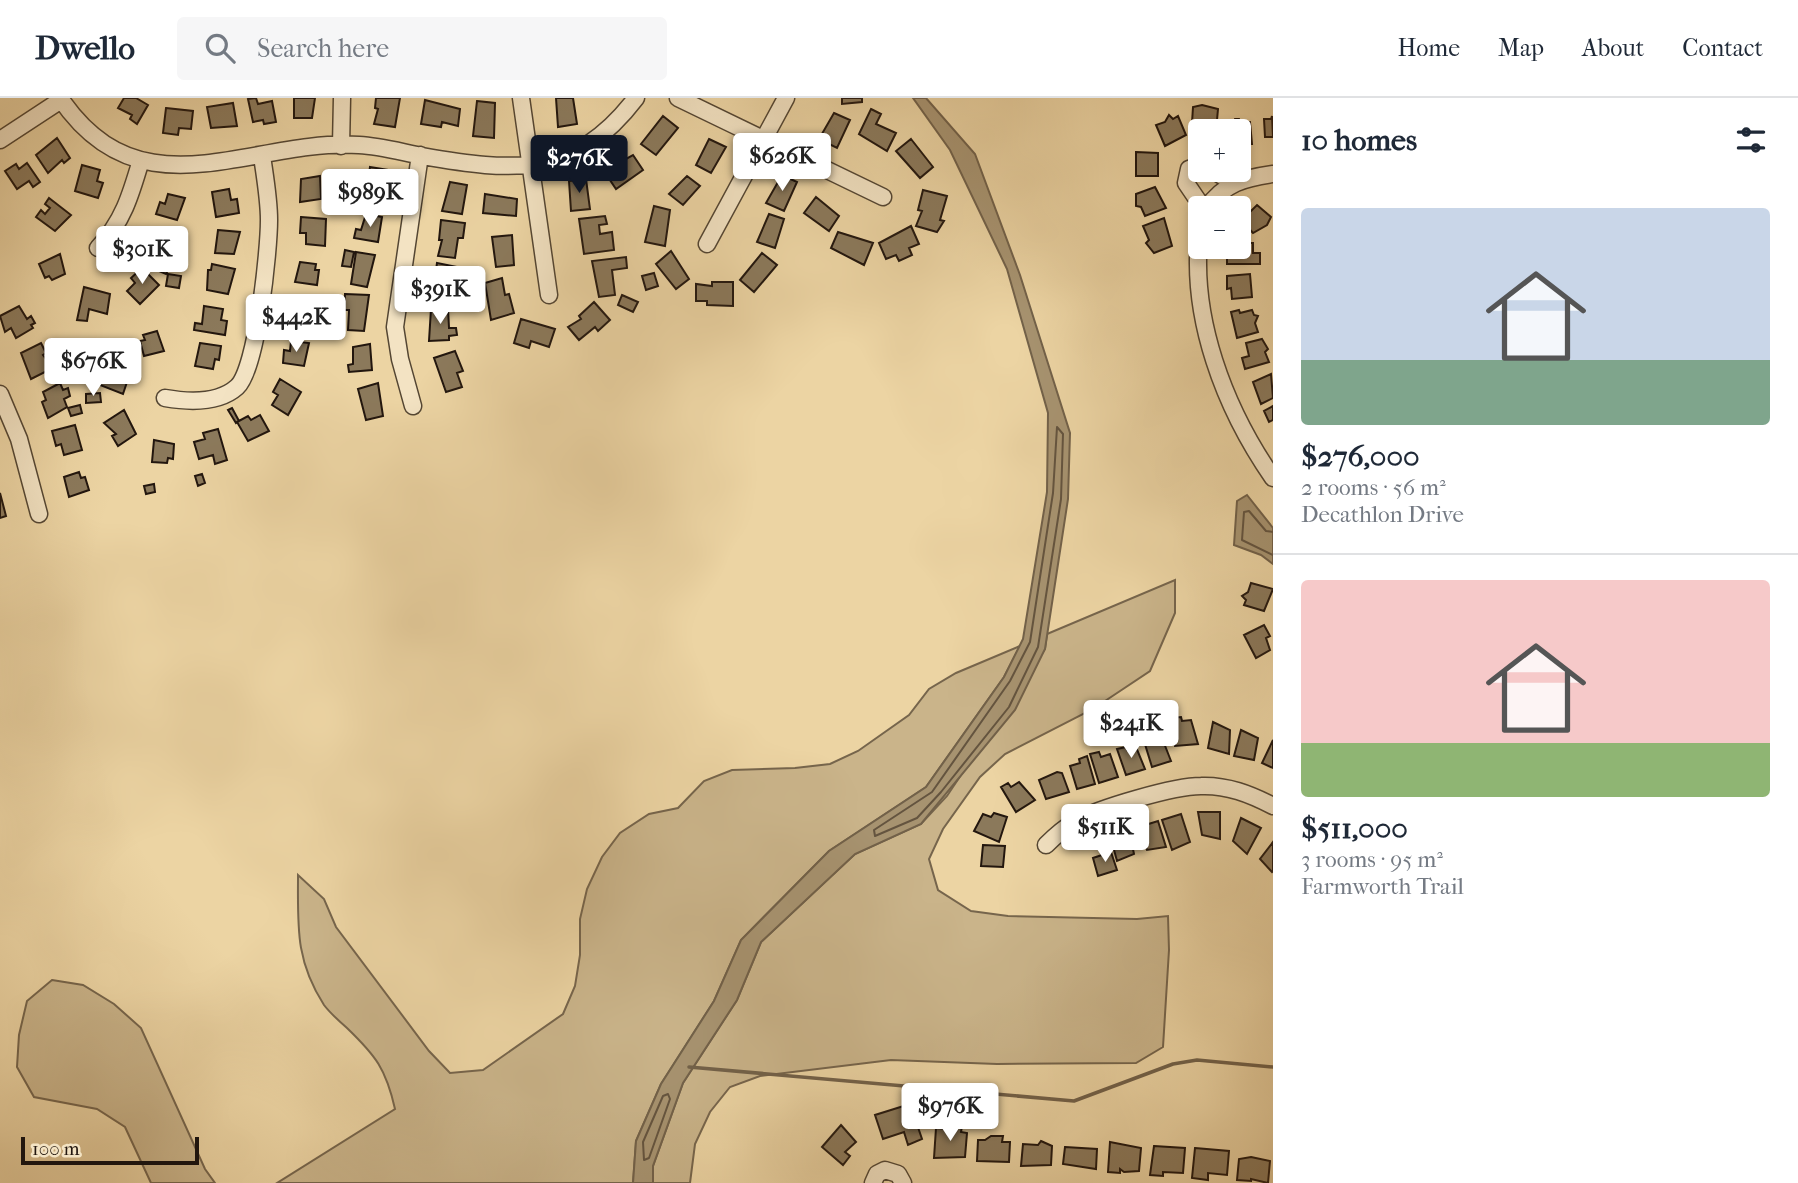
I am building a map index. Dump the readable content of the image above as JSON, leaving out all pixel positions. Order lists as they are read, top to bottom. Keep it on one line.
{"scale_bar":"100 m","page":{"header":"Dwello","search":"Search here","nav":["Home","Map","About","Contact"],"heading":"10 homes","map_buttons":["+","−"],"price":["$626K","$276K","$989K","$301K","$391K","$442K","$676K","$241K","$511K","$976K"],"list":[{"name":"$276,000","note":"2 rooms · 56 m² · Decathlon Drive"},{"name":"$511,000","note":"3 rooms · 95 m² · Farmworth Trail"}],"scale":"100 m"}}
